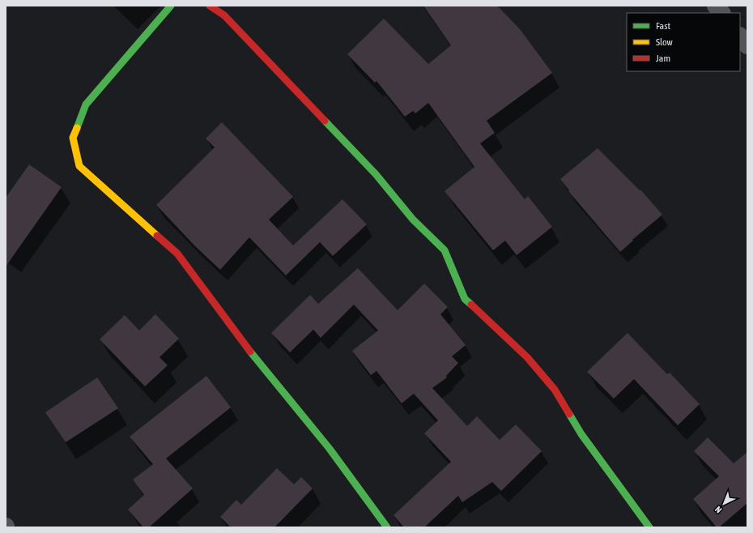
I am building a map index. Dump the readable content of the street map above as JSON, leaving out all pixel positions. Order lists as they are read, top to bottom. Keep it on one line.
{"legend":["Fast","Slow","Jam"],"north":"bottom left"}
